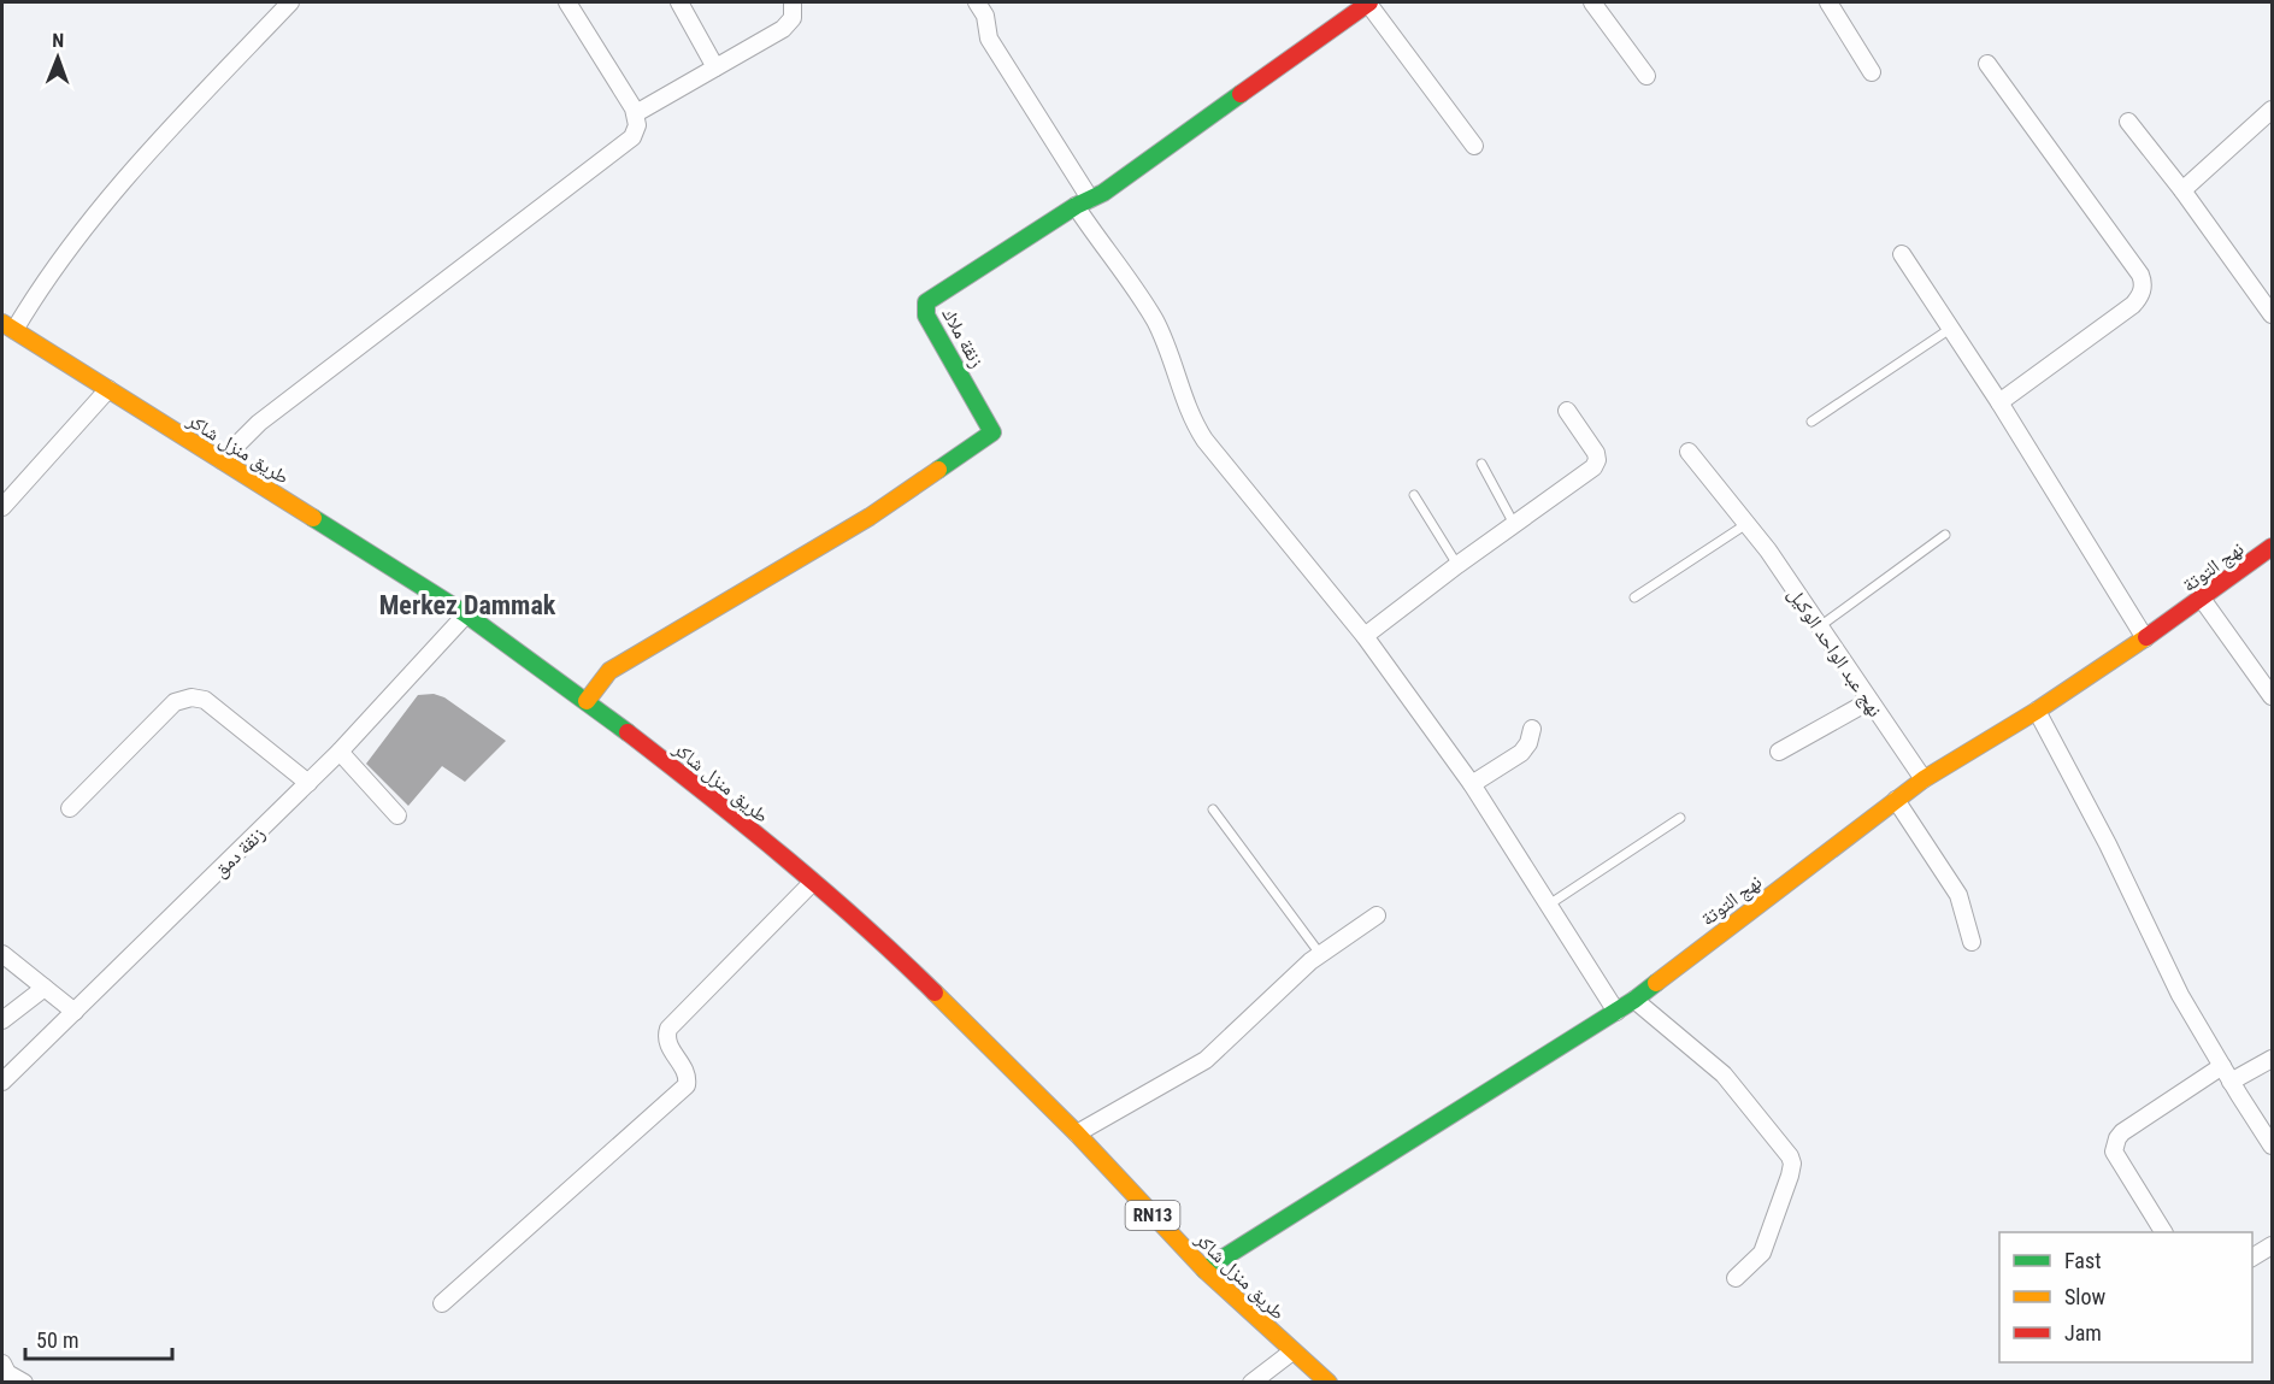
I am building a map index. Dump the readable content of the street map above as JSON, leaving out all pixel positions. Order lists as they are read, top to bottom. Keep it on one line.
{"streets":{"street":["زنقة ملاك","طريق منزل شاكر","نهج التوتة","نهج عبد الواحد الوكيل","زنقة دمق","RN13"]},"crossings":[["زنقة ملاك","طريق منزل شاكر"],["طريق منزل شاكر","نهج التوتة"],["طريق منزل شاكر","زنقة دمق"],["نهج التوتة","نهج عبد الواحد الوكيل"]],"districts":["Merkez Dammak"],"legend":["Fast","Slow","Jam"],"scale_bar":"50 m","north":"top"}
